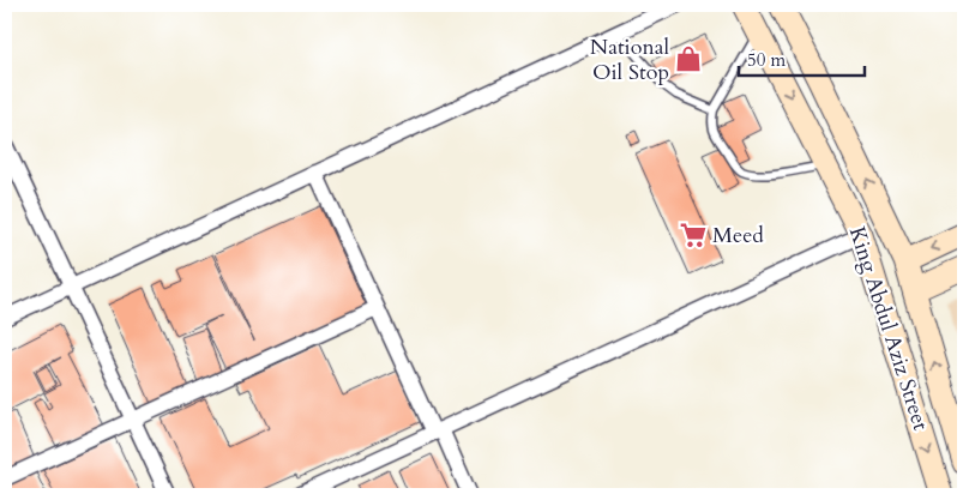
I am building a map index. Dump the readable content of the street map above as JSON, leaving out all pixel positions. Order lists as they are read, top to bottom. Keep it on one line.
{"streets":{"street":["King Abdul Aziz Street"]},"places":{"shop":["National Oil Stop"],"supermarket":["Meed"]},"scale_bar":"50 m"}
